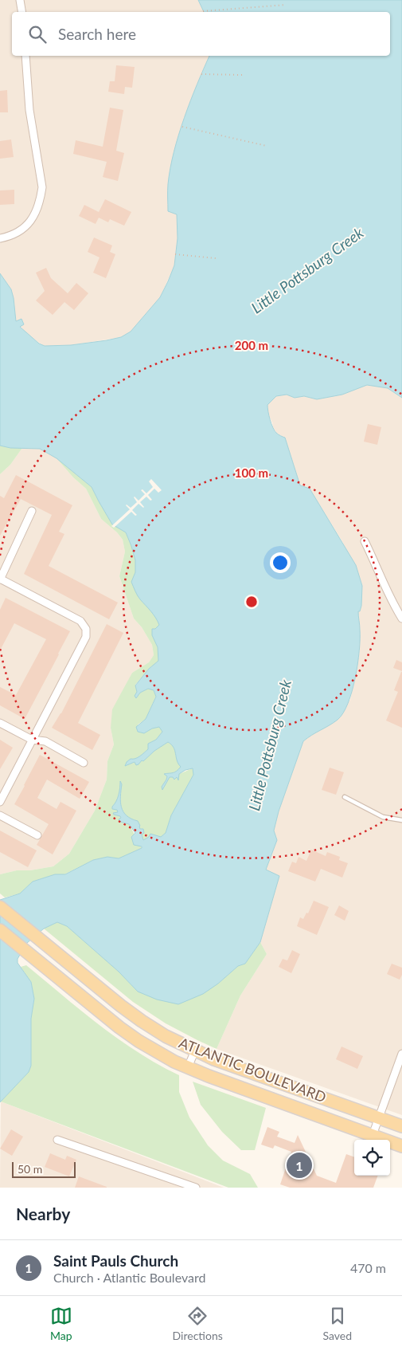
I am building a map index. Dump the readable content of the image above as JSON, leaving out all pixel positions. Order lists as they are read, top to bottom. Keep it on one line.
{"streets":{"main road":["ATLANTIC BOULEVARD"]},"water":["Little Pottsburg Creek"],"scale_bar":"50 m","page":{"search":"Search here","pins":"1","scale":"50 m","heading":"Nearby","list":[{"mark":"1","name":"Saint Pauls Church","note":"Church · Atlantic Boulevard","value":"470 m"}],"nav":["Map","Directions","Saved"]},"rings":["200 m","100 m"]}
